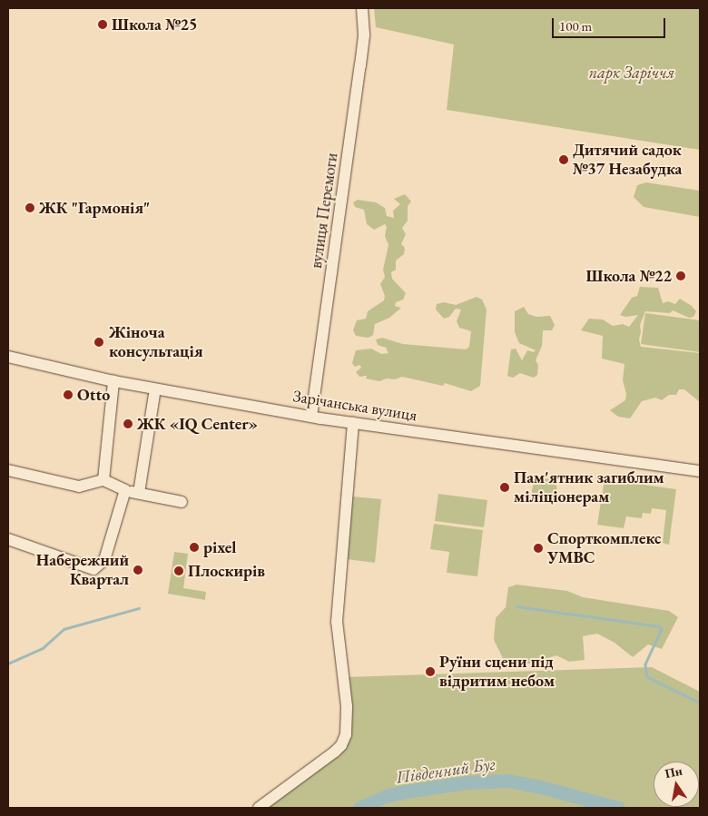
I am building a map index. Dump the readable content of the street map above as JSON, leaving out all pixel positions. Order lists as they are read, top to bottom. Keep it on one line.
{"streets":{"street":["вулиця Перемоги","Зарічанська вулиця"]},"crossings":[["вулиця Перемоги","Зарічанська вулиця"]],"water":["Південний Буг"],"parks":["парк Заріччя"],"places":["Школа №25","Дитячий садок №37 Незабудка","ЖК \"Гармонія\"","Школа №22","Жіноча консультація","Otto","ЖК «IQ Center»","Пам'ятник загиблим міліціонерам","pixel","Спорткомплекс УМВС","Набережний Квартал","Плоскирів","Руїни сцени під відритим небом"],"scale_bar":"100 m","north":"top"}
